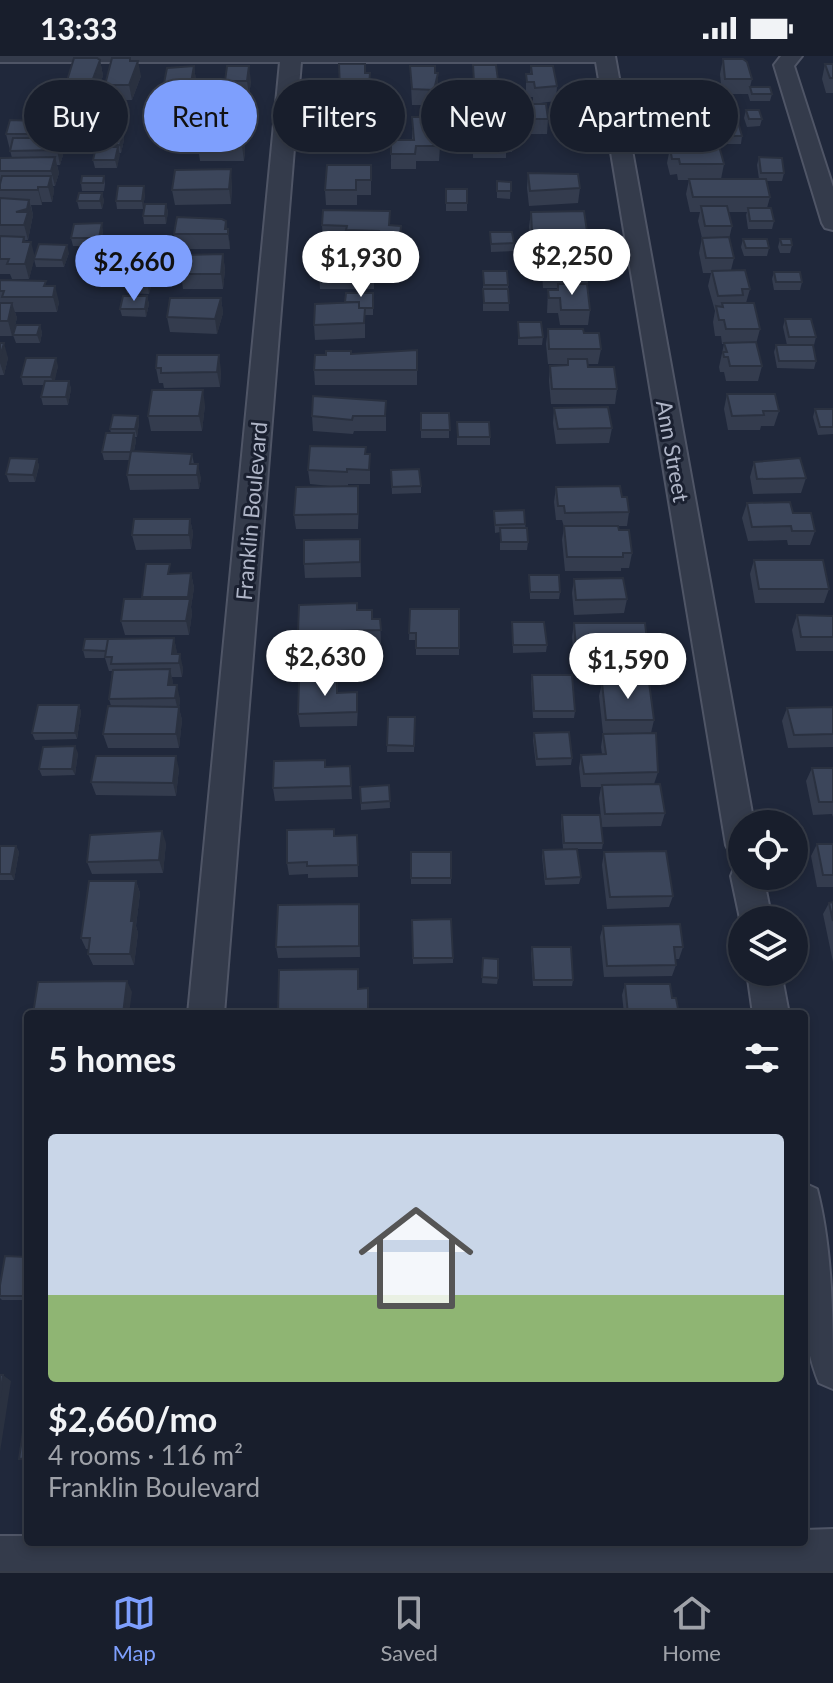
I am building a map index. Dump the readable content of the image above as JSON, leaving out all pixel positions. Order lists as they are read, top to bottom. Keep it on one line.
{"streets":{"street":["Ann Street","Franklin Boulevard"]},"page":{"status":"13:33","chip":["Buy","Rent","Filters","New","Apartment"],"price":["$2,250","$1,930","$2,660","$2,630","$1,590"],"heading":"5 homes","list":[{"name":"$2,660/mo","note":"4 rooms · 116 m² · Franklin Boulevard"}],"tabs":["Map","Saved","Home"]}}
